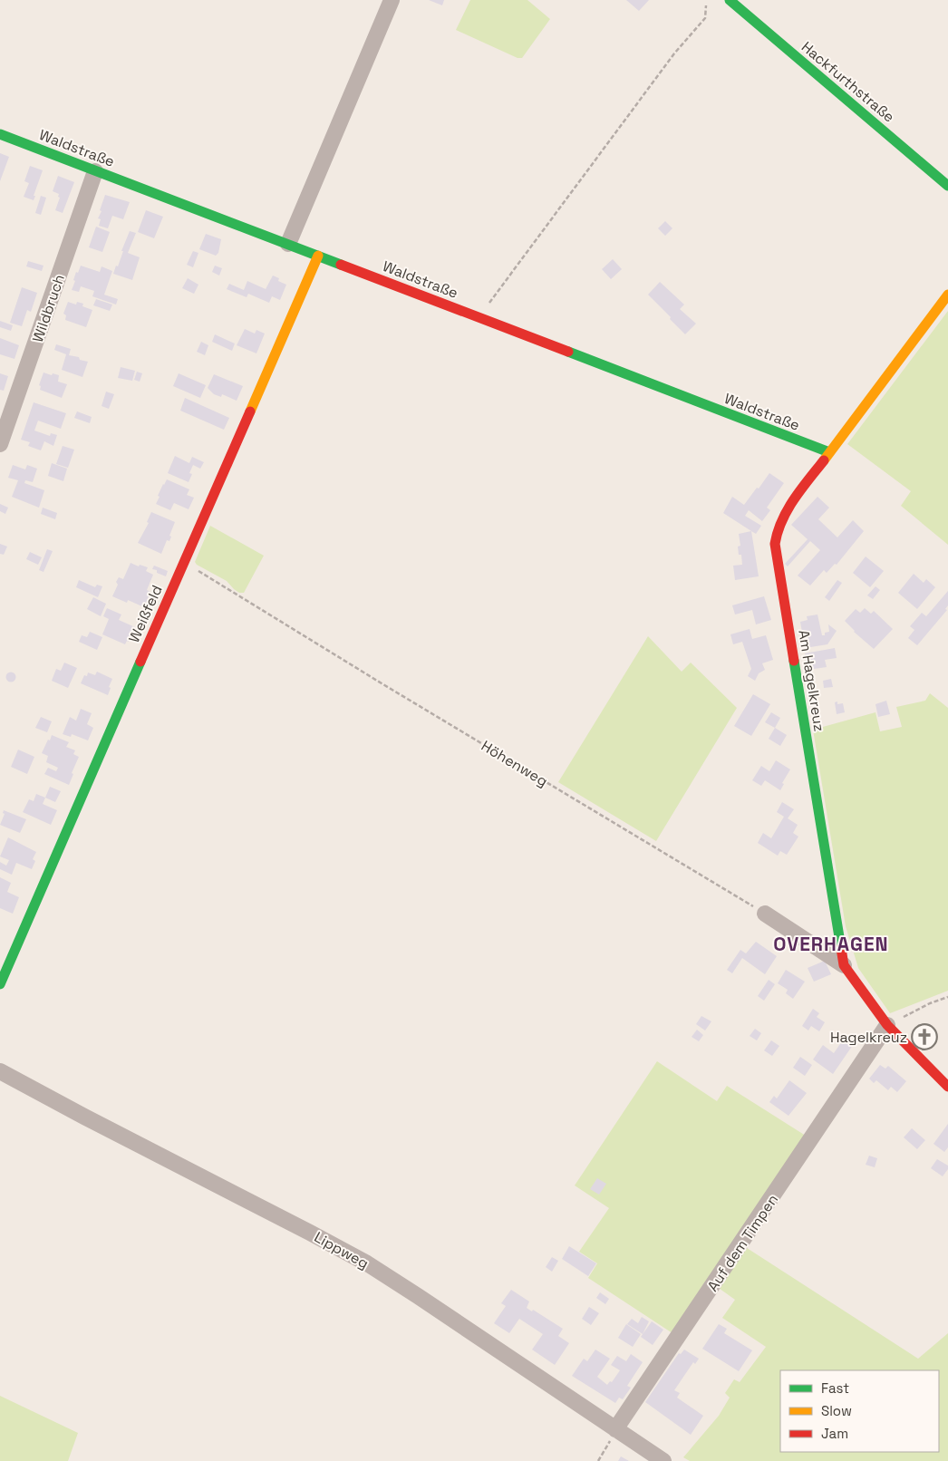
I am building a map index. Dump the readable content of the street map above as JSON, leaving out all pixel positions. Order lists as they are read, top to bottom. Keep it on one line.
{"streets":{"street":["Hackfurthstraße","Waldstraße","Wildbruch","Weißfeld","Am Hagelkreuz","Auf dem Timpen","Lippweg"],"path":["Höhenweg"]},"crossings":[["Waldstraße","Wildbruch"],["Waldstraße","Weißfeld"],["Waldstraße","Am Hagelkreuz"],["Weißfeld","Höhenweg"],["Am Hagelkreuz","Auf dem Timpen"],["Auf dem Timpen","Lippweg"]],"districts":["OVERHAGEN"],"places":{"church":["Hagelkreuz"]},"legend":["Fast","Slow","Jam"]}
